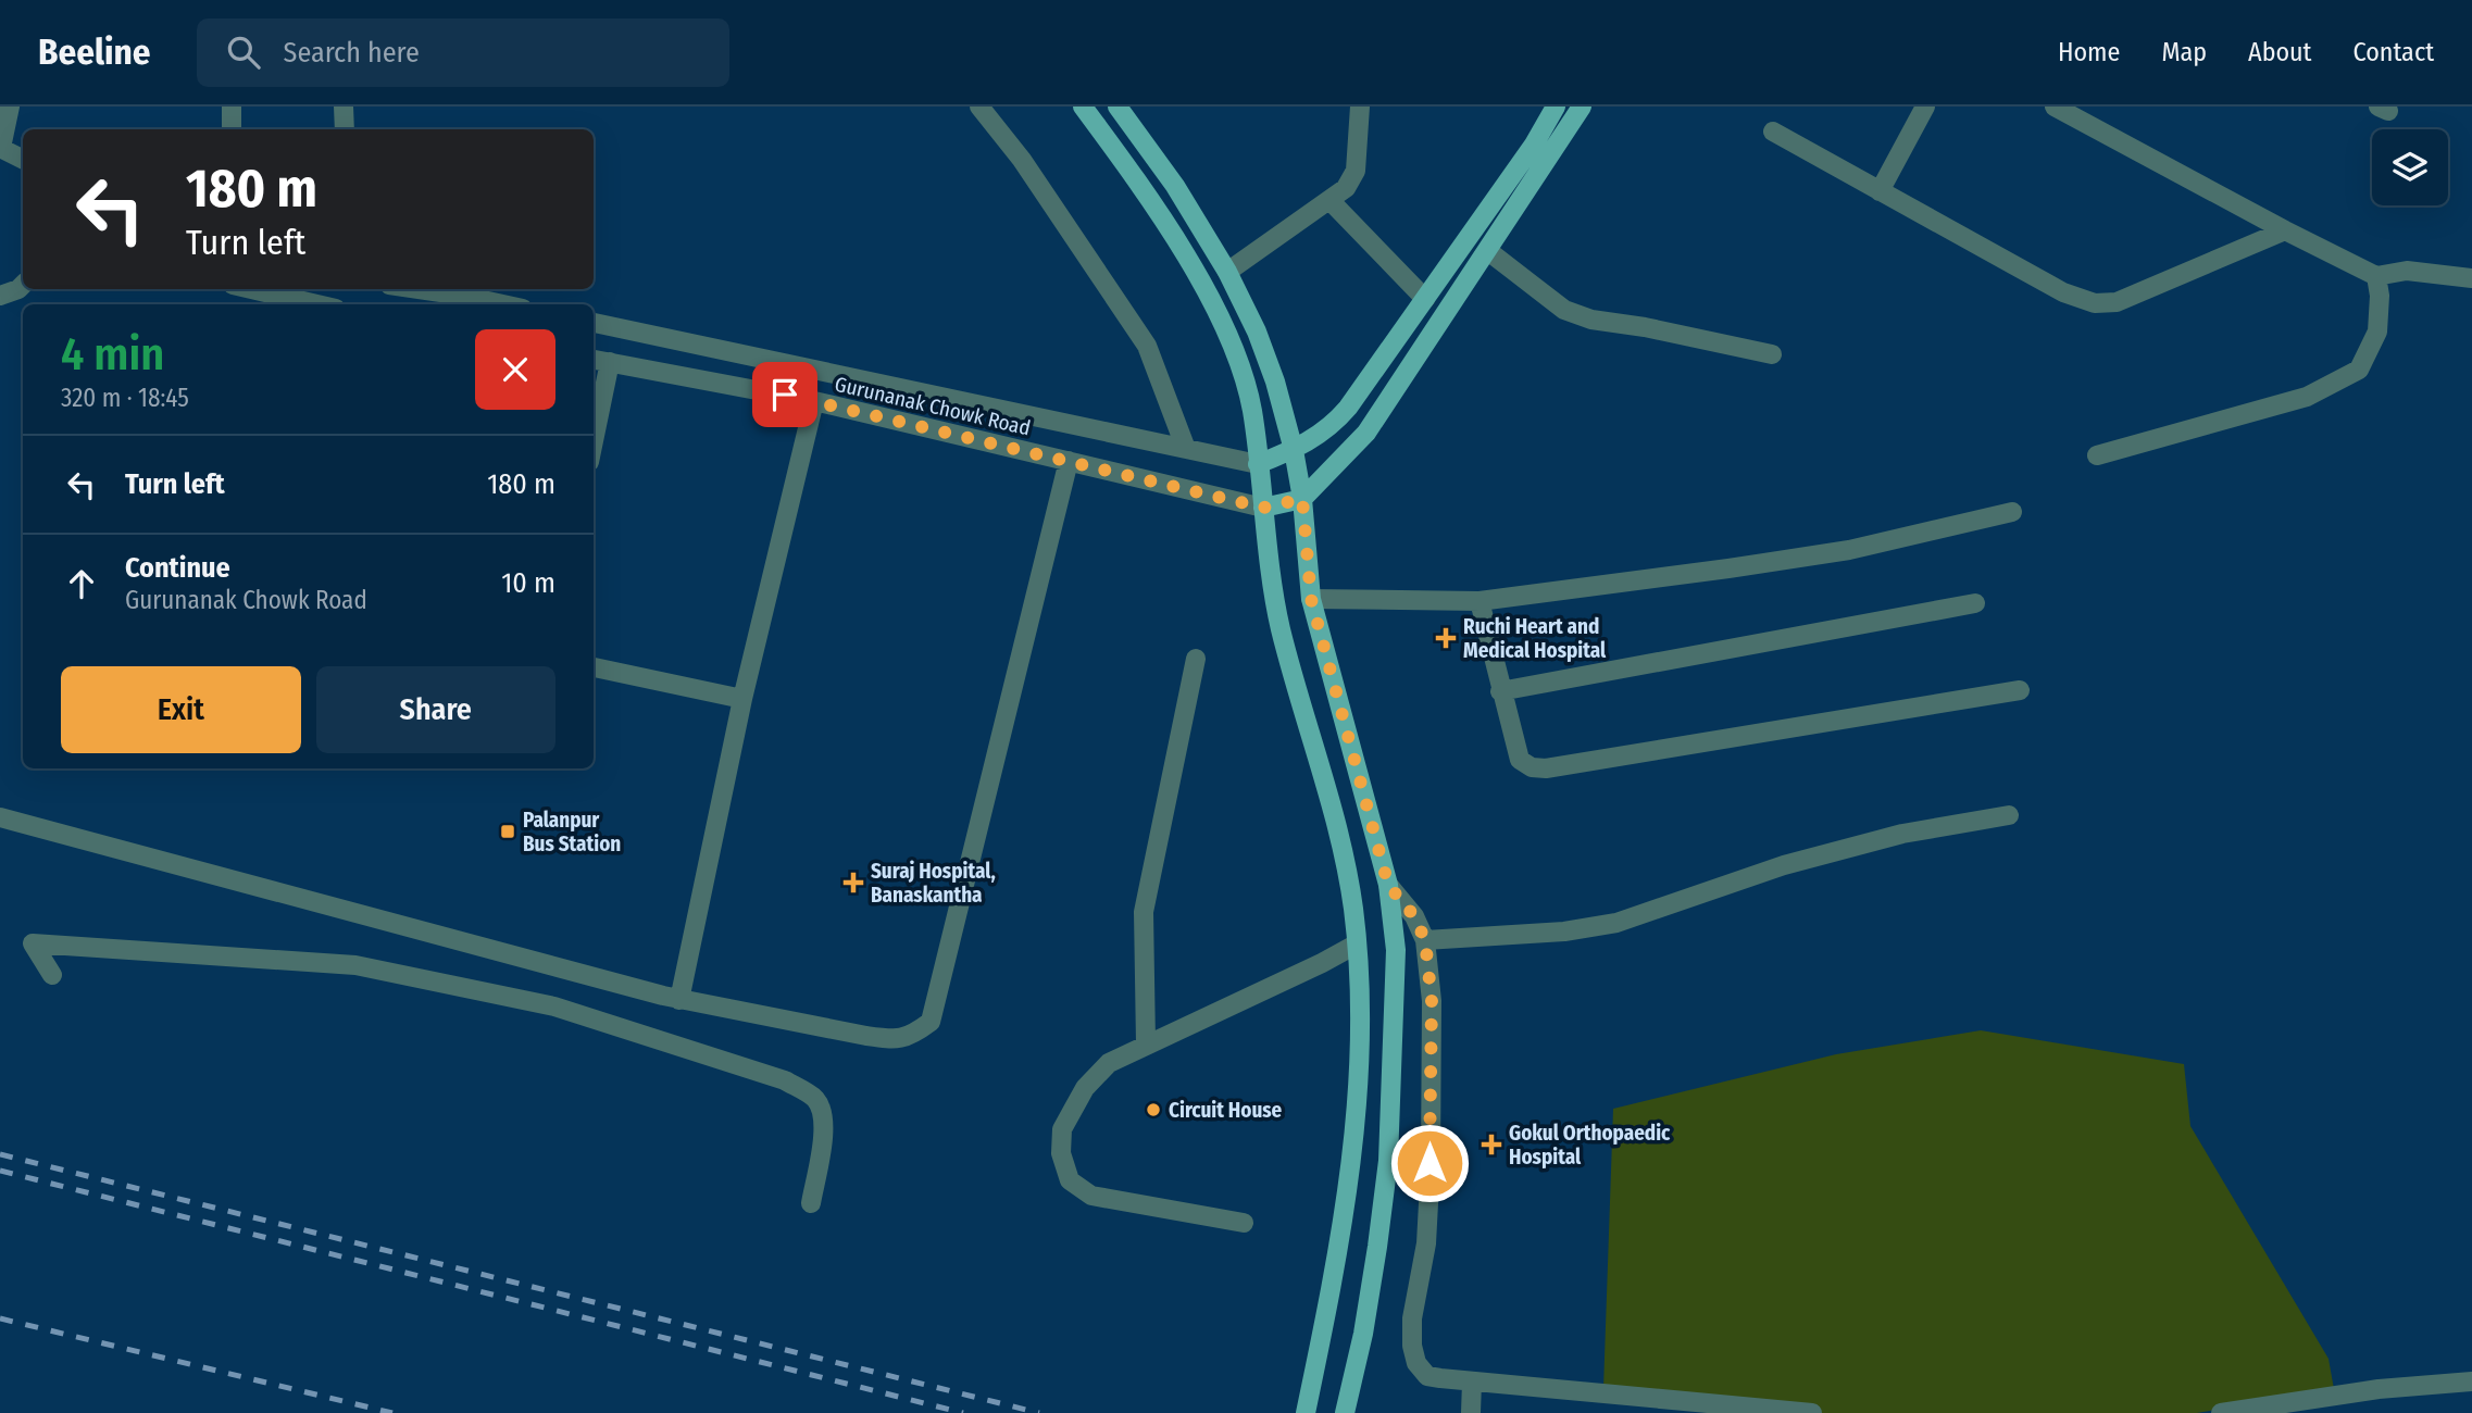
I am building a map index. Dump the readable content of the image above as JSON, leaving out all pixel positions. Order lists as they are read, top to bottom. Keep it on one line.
{"streets":{"street":["Gurunanak Chowk Road"]},"places":{"health":["Ruchi Heart and Medical Hospital","Suraj Hospital, Banaskantha","Gokul Orthopaedic Hospital"],"transit":["Palanpur Bus Station"],"other":["Circuit House"]},"page":{"header":"Beeline","search":"Search here","nav":["Home","Map","About","Contact"],"turn":["180 m","Turn left"],"heading":["4 min","320 m · 18:45"],"list":[{"name":"Turn left","value":"180 m"},{"name":"Continue","note":"Gurunanak Chowk Road","value":"10 m"}],"buttons":["Exit","Share"]}}
